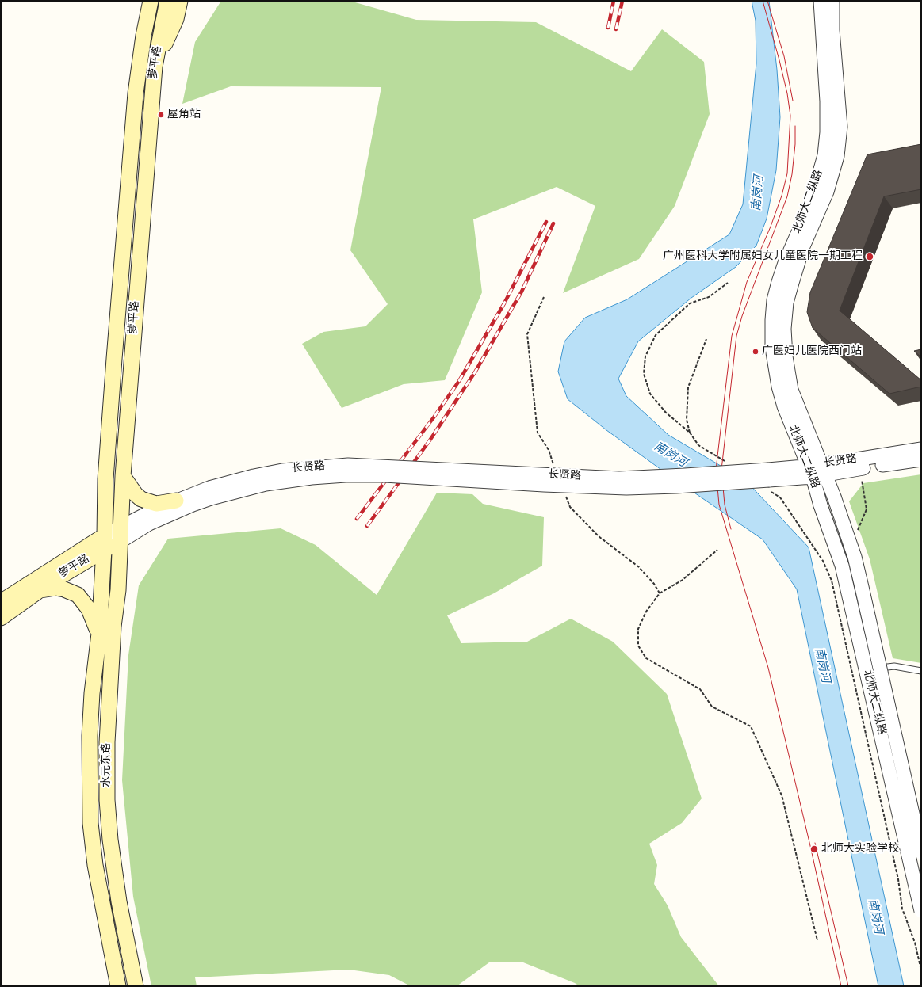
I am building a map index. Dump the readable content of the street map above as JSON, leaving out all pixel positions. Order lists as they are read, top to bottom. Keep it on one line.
{"streets":{"main road":["萝平路","水元东路"],"street":["北师大二纵路","长贤路"]},"crossings":[["萝平路","水元东路"],["北师大二纵路","长贤路"]],"water":["南岗河"],"places":["屋角站","广州医科大学附属妇女儿童医院一期工程","广医妇儿医院西门站","北师大实验学校"]}
